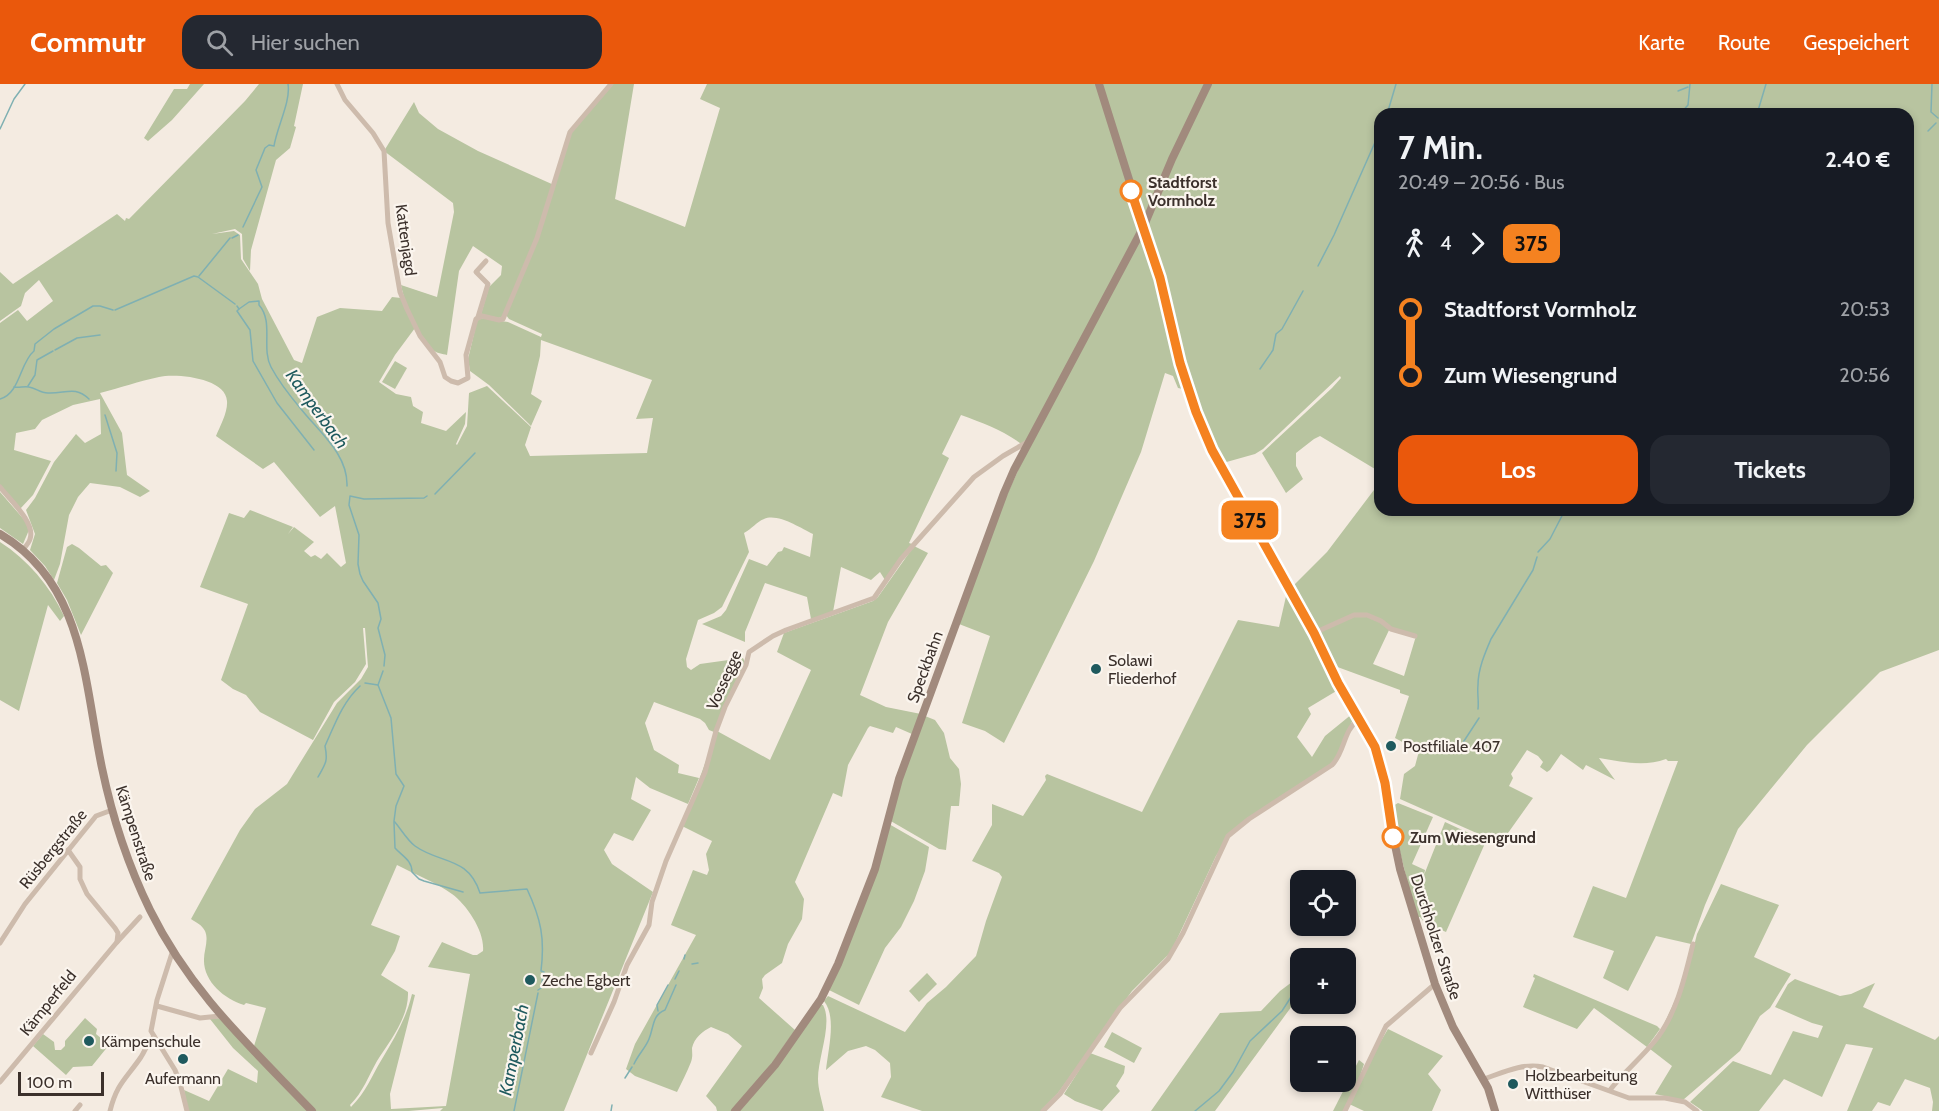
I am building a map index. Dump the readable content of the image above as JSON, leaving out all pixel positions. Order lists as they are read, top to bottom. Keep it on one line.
{"streets":{"street":["Kattenjagd","Speckbahn","Vossegge","Kämpenstraße","Rüsbergstraße","Durchholzer Straße","Kämperfeld"]},"crossings":[["Speckbahn","Vossegge"],["Speckbahn","Durchholzer Straße"],["Kämpenstraße","Rüsbergstraße"]],"water":["Kamperbach"],"places":["Stadtforst Vormholz","Solawi Fliederhof","Postfiliale 407","Zum Wiesengrund","Zeche Egbert","Kämpenschule","Aufermann","Holzbearbeitung Witthüser"],"lines":["bus line 375"],"scale_bar":"100 m","page":{"header":"Commutr","search":"Hier suchen","nav":["Karte","Route","Gespeichert"],"on_map":"375","heading":["7 Min.","20:49 – 20:56 · Bus","2.40 €"],"legs":["4","375"],"list":[{"name":"Stadtforst Vormholz","value":"20:53"},{"name":"Zum Wiesengrund","value":"20:56"}],"buttons":["Los","Tickets"],"map_buttons":["+","−"],"scale":"100 m"}}
